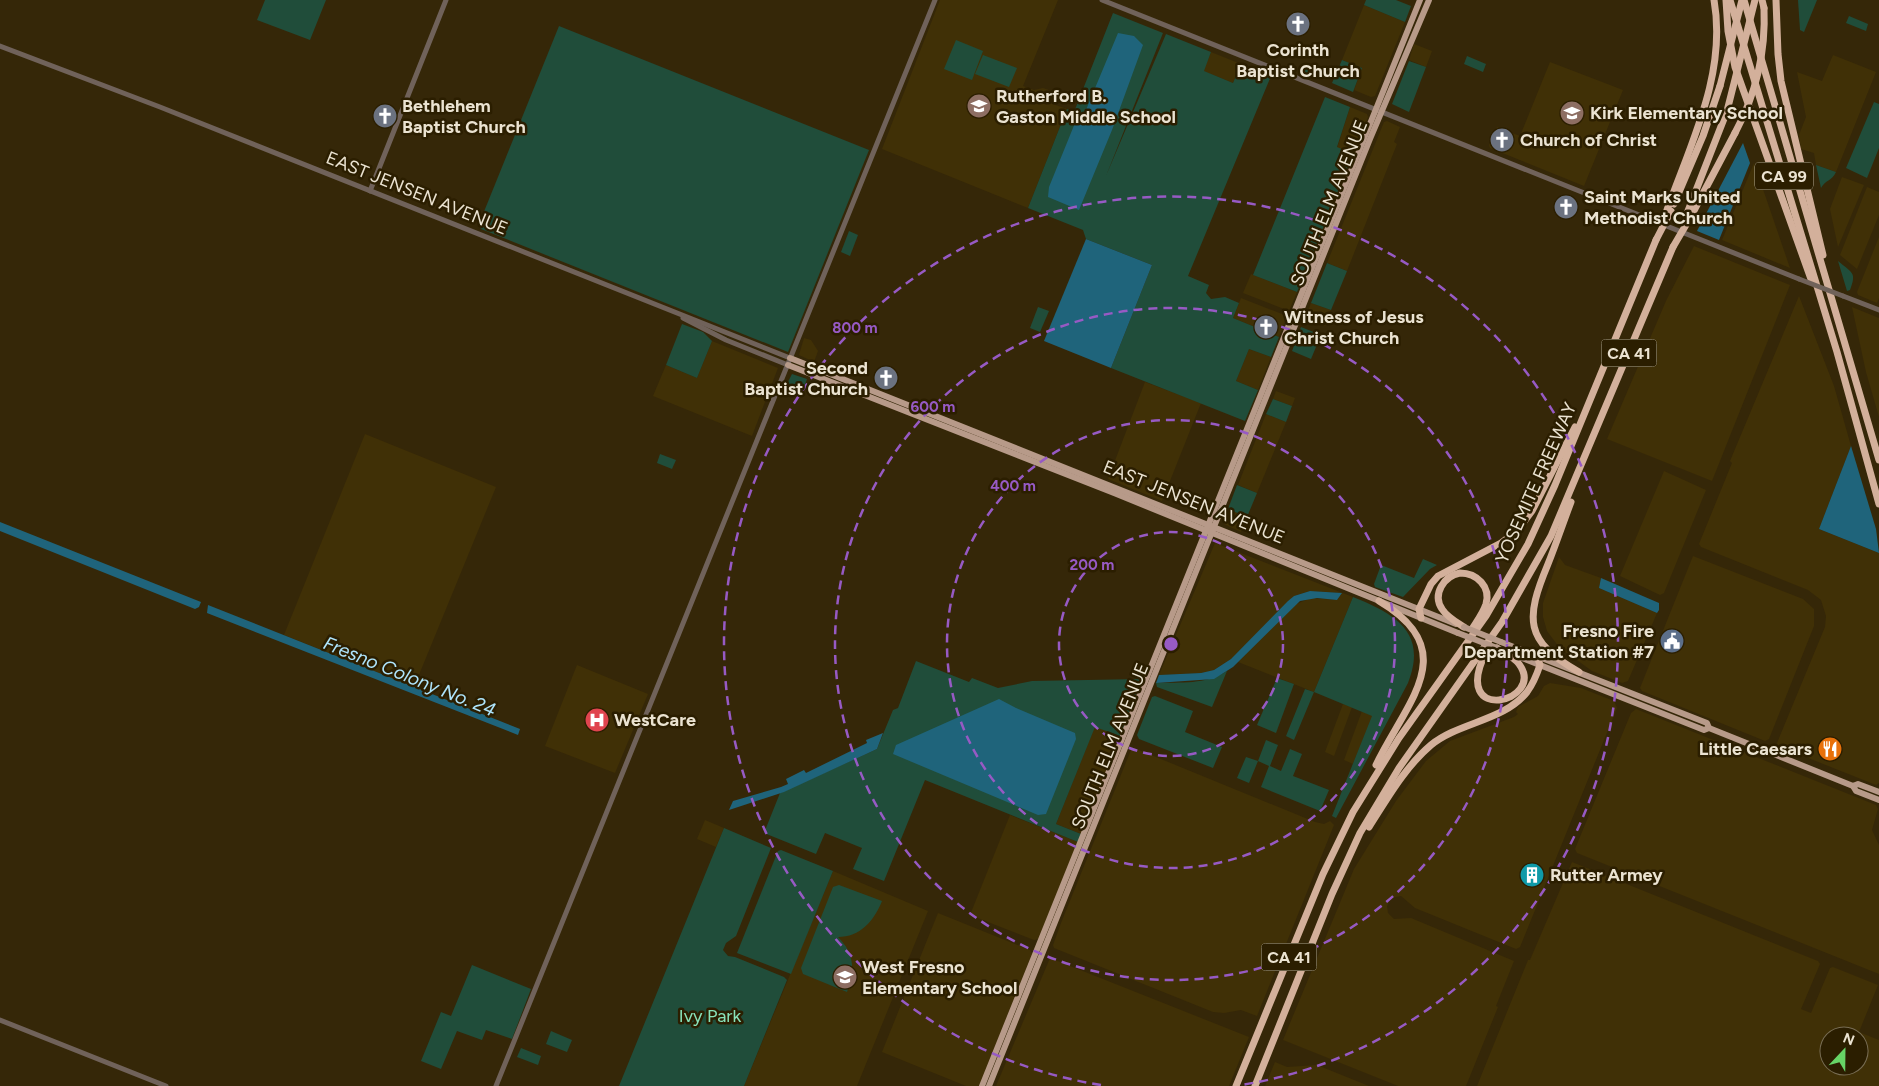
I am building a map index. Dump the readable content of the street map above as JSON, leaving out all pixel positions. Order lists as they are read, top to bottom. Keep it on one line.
{"streets":{"highway":["CA 99","CA 41","YOSEMITE FREEWAY"],"main road":["EAST JENSEN AVENUE","SOUTH ELM AVENUE"]},"crossings":[["CA 99","YOSEMITE FREEWAY"],["EAST JENSEN AVENUE","SOUTH ELM AVENUE"]],"water":["Fresno Colony No. 24"],"parks":["Ivy Park"],"places":{"church":["Corinth Baptist Church","Bethlehem Baptist Church","Church of Christ","Saint Marks United Methodist Church","Witness of Jesus Christ Church","Second Baptist Church"],"school or university":["Rutherford B. Gaston Middle School","Kirk Elementary School","West Fresno Elementary School"],"public building":["Fresno Fire Department Station #7"],"hospital":["WestCare"],"restaurant":["Little Caesars"],"building":["Rutter Armey"]},"north":"top","rings":["800 m","600 m","400 m","200 m"]}
